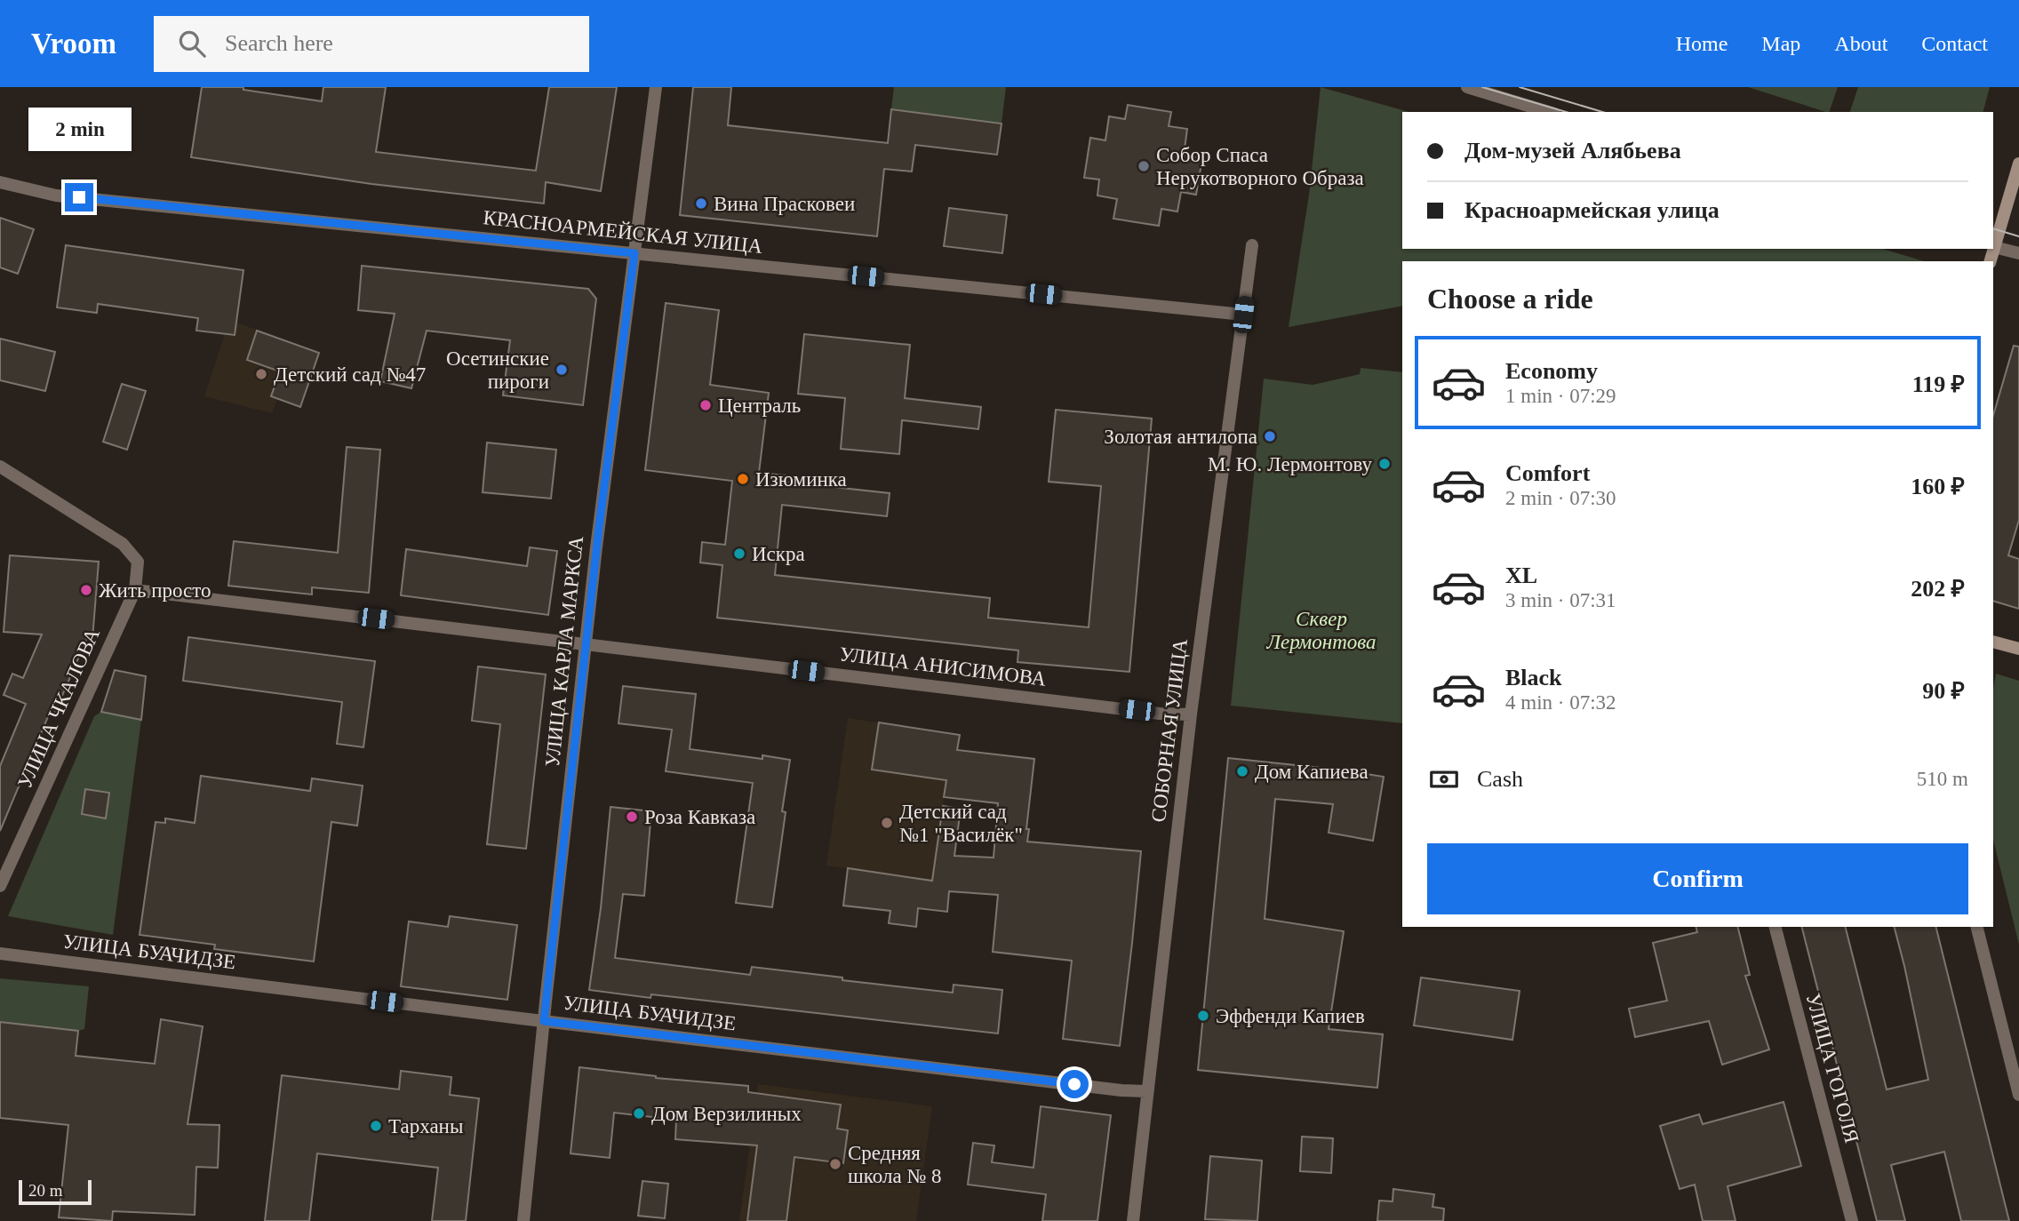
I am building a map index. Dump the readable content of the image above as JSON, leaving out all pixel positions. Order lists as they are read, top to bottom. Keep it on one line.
{"streets":{"street":["КРАСНОАРМЕЙСКАЯ УЛИЦА","УЛИЦА КАРЛА МАРКСА","УЛИЦА АНИСИМОВА","УЛИЦА ЧКАЛОВА","СОБОРНАЯ УЛИЦА","УЛИЦА БУАЧИДЗЕ","УЛИЦА ГОГОЛЯ"]},"crossings":[["КРАСНОАРМЕЙСКАЯ УЛИЦА","УЛИЦА КАРЛА МАРКСА"],["КРАСНОАРМЕЙСКАЯ УЛИЦА","СОБОРНАЯ УЛИЦА"],["УЛИЦА КАРЛА МАРКСА","УЛИЦА АНИСИМОВА"],["УЛИЦА КАРЛА МАРКСА","УЛИЦА БУАЧИДЗЕ"],["УЛИЦА АНИСИМОВА","УЛИЦА ЧКАЛОВА"],["УЛИЦА АНИСИМОВА","СОБОРНАЯ УЛИЦА"],["СОБОРНАЯ УЛИЦА","УЛИЦА БУАЧИДЗЕ"]],"parks":["Сквер Лермонтова"],"places":["Собор Спаса Нерукотворного Образа","Вина Прасковеи","Осетинские пироги","Детский сад №47","Централь","Золотая антилопа","М. Ю. Лермонтову","Изюминка","Искра","Жить просто","Дом Капиева","Роза Кавказа","Детский сад №1 \"Василёк\"","Эффенди Капиев","Дом Верзилиных","Тарханы","Средняя школа № 8"],"scale_bar":"20 m","page":{"header":"Vroom","search":"Search here","nav":["Home","Map","About","Contact"],"bubble":"2 min","banner":["Дом-музей Алябьева","Красноармейская улица"],"heading":"Choose a ride","list":[{"name":"Economy","note":"1 min · 07:29","value":"119 ₽"},{"name":"Comfort","note":"2 min · 07:30","value":"160 ₽"},{"name":"XL","note":"3 min · 07:31","value":"202 ₽"},{"name":"Black","note":"4 min · 07:32","value":"90 ₽"}],"pay":["Cash","510 m"],"buttons":"Confirm","scale":"20 m"}}
